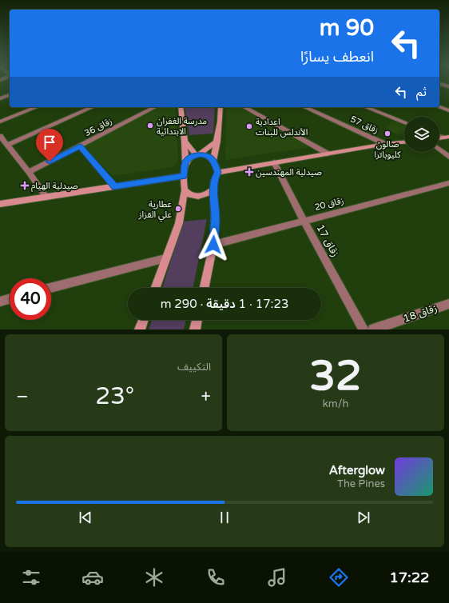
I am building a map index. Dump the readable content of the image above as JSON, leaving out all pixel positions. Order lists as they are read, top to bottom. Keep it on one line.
{"streets":{"street":["زقاق 57","زقاق 36","زقاق 20","زقاق 17","زقاق 18"]},"crossings":[["زقاق 20","زقاق 17"]],"places":{"other":["مدرسة الغفران الابتدائية","اعدادية الأندلس للبنات","صالون كليوباترا","عطارية علي القزاز"],"health":["صيدلية المهندسين","صيدلية الهيام"]},"page":{"turn":["90 m","انعطف يسارًا"],"then":"ثم","limit":"40","trip":"17:23 · 1 دقيقة · 290 m","tile":[["32","km/h"],"التكييف"],"heat":["−","23°","+"],"song":["Afterglow","The Pines"],"tabs":"17:22"}}
